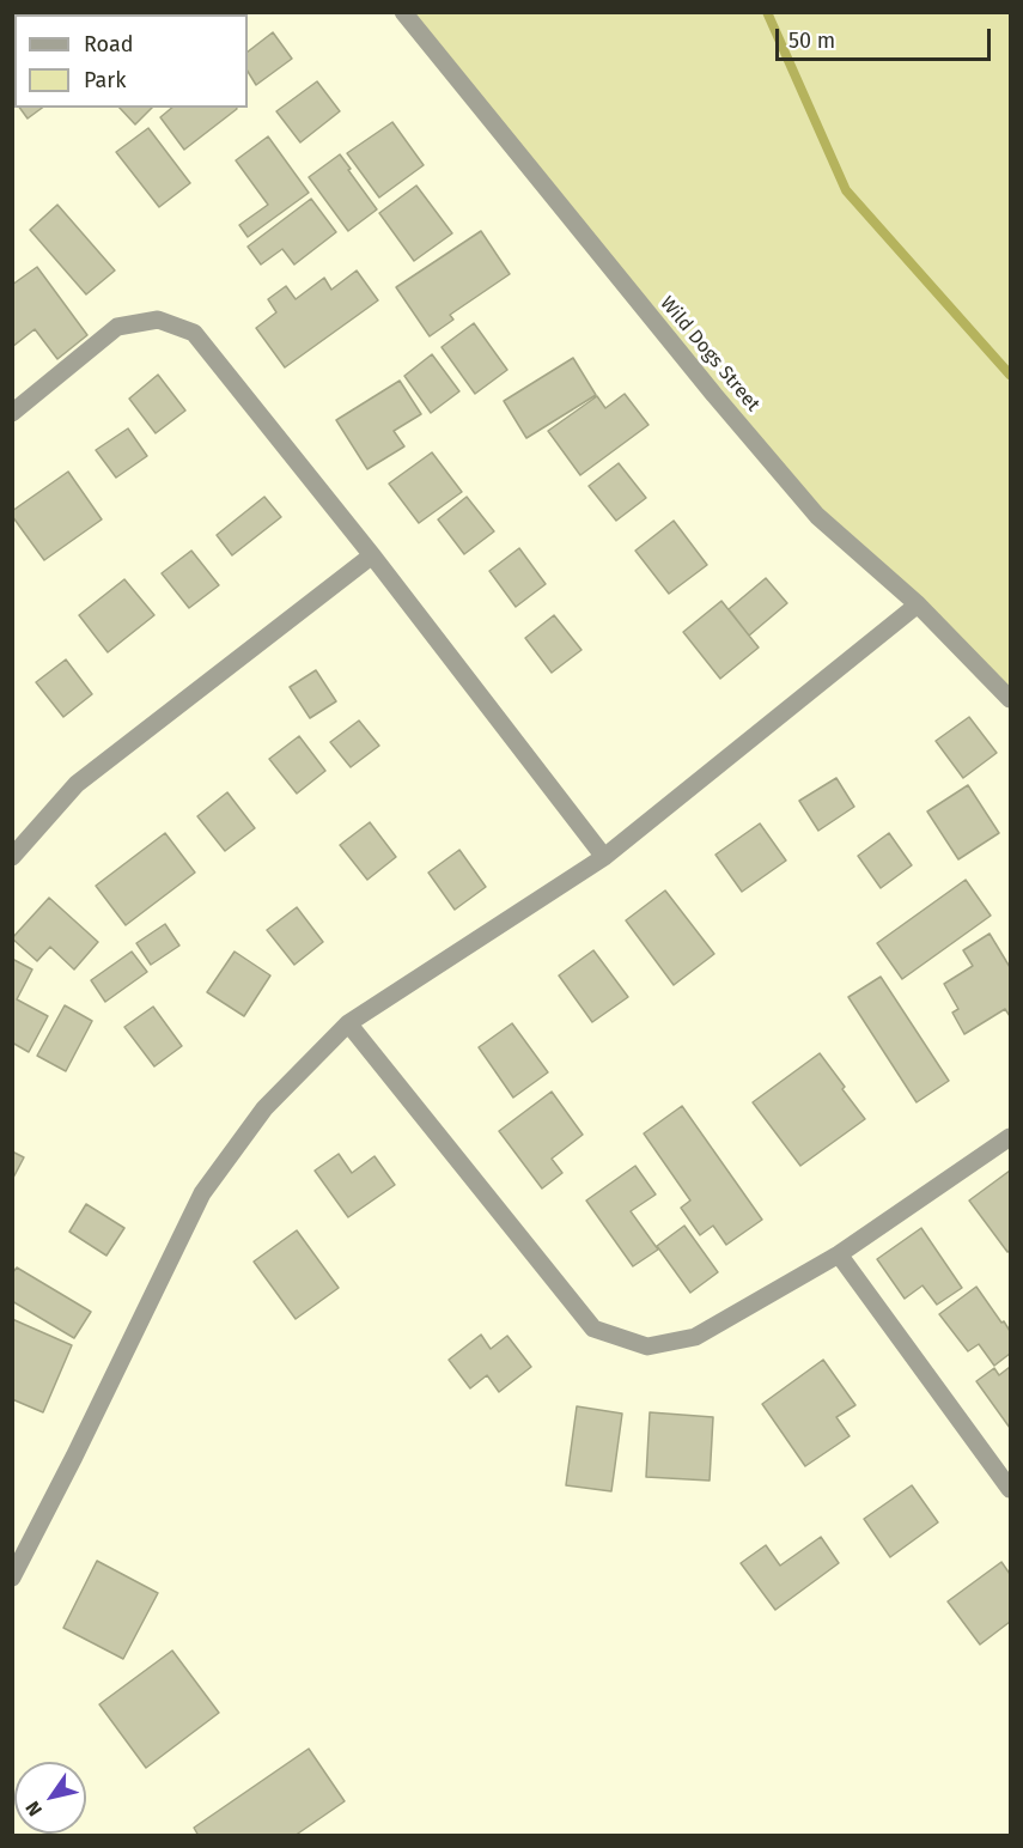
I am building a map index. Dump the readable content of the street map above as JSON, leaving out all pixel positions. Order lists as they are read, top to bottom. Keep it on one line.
{"streets":{"street":["Wild Dogs Street"]},"legend":["Road","Park"],"scale_bar":"50 m","north":"bottom left"}
